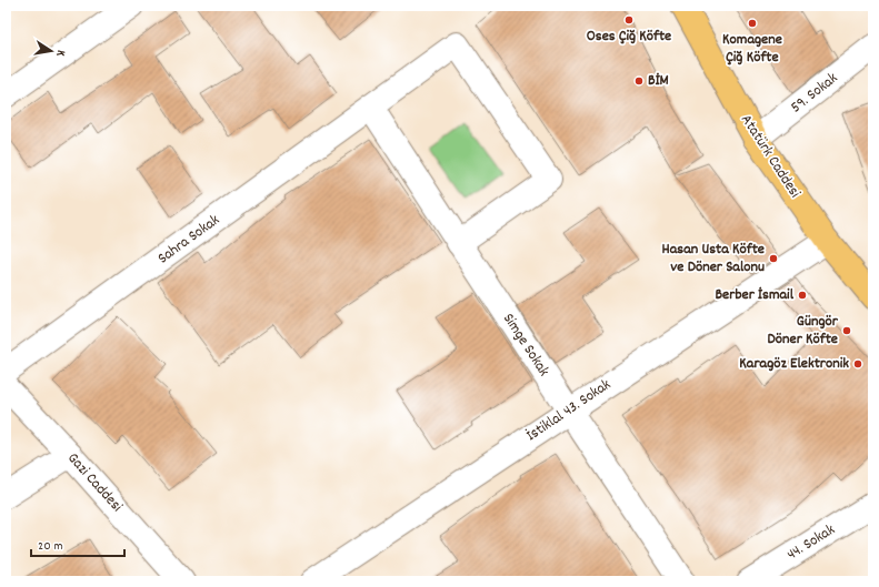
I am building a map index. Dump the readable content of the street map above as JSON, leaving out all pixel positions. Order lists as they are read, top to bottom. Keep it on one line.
{"streets":{"main road":["Atatürk Caddesi"],"street":["59. Sokak","Sahra Sokak","Simge Sokak","İstiklal 43. Sokak","Gazi Caddesi","44. Sokak"]},"crossings":[["59. Sokak","Atatürk Caddesi"],["Atatürk Caddesi","İstiklal 43. Sokak"],["Sahra Sokak","Simge Sokak"],["Simge Sokak","İstiklal 43. Sokak"]],"places":["Oses Çiğ Köfte","Komagene Çiğ Köfte","BİM","Hasan Usta Köfte ve Döner Salonu","Berber İsmail","Güngör Döner Köfte","Karagöz Elektronik"],"scale_bar":"20 m","north":"right"}
